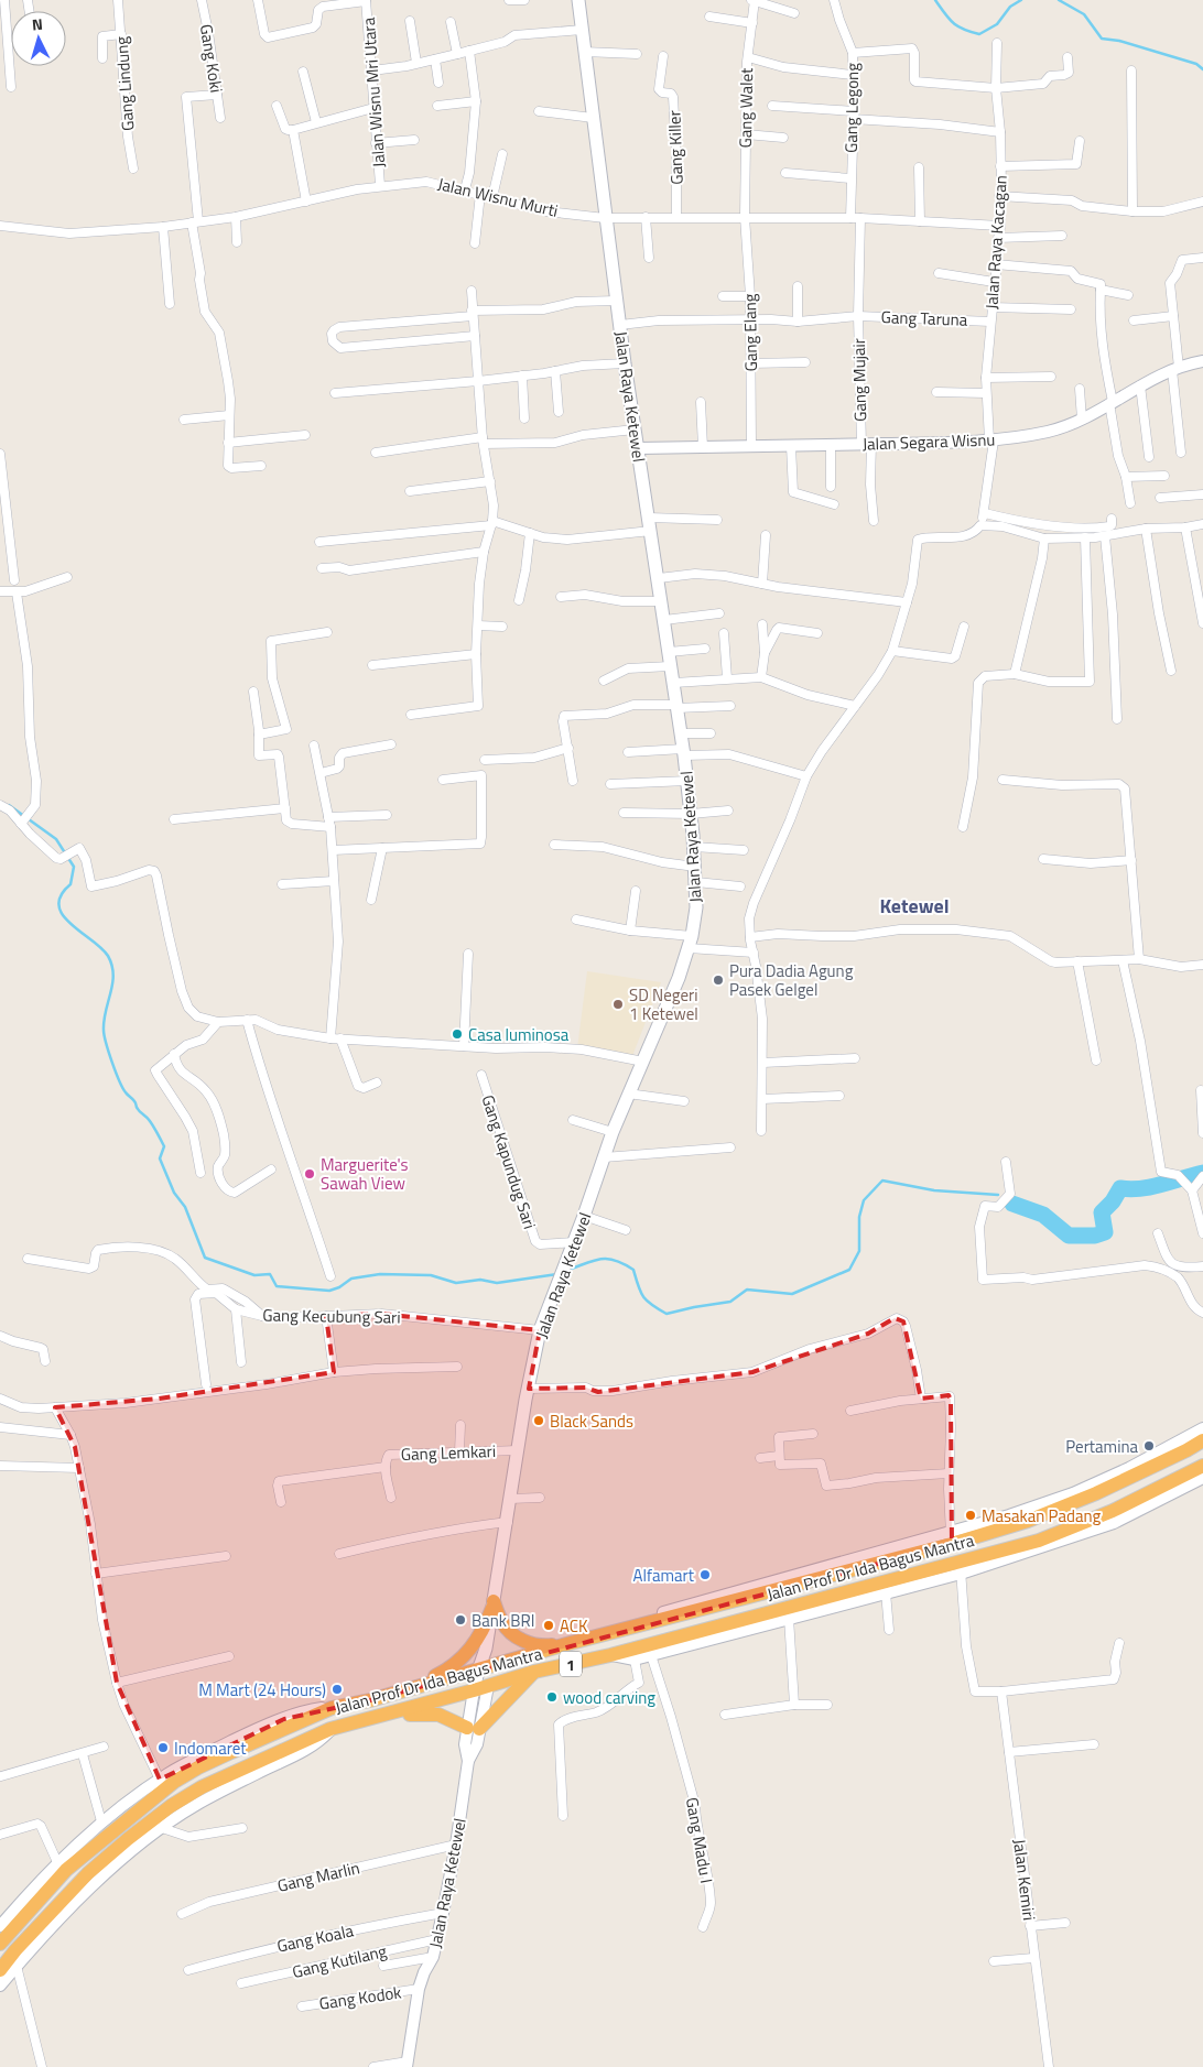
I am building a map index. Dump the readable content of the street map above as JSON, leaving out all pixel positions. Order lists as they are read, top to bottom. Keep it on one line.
{"streets":{"highway":["Jalan Prof Dr Ida Bagus Mantra","1"],"main road":["Jalan Raya Ketewel"],"street":["Gang Koki","Gang Lindung","Jalan Wisnu Mri Utara","Gang Walet","Gang Legong","Gang Killer","Jalan Wisnu Murti","Jalan Raya Kacagan","Gang Taruna","Gang Elang","Gang Mujair","Jalan Segara Wisnu","Gang Kapundug Sari","Gang Kecubung Sari","Gang Lemkari","Gang Madu I","Gang Marlin","Jalan Kemiri","Gang Koala","Gang Kutilang","Gang Kodok"]},"crossings":[["Jalan Wisnu Mri Utara","Jalan Wisnu Murti"],["Gang Walet","Jalan Wisnu Murti"],["Gang Walet","Gang Elang"],["Gang Legong","Jalan Wisnu Murti"],["Gang Killer","Jalan Wisnu Murti"],["Jalan Wisnu Murti","Jalan Raya Kacagan"],["Jalan Wisnu Murti","Gang Elang"],["Jalan Wisnu Murti","Gang Mujair"],["Jalan Wisnu Murti","Jalan Raya Ketewel"],["Jalan Raya Kacagan","Gang Taruna"],["Jalan Raya Kacagan","Jalan Segara Wisnu"],["Gang Taruna","Gang Elang"],["Gang Taruna","Gang Mujair"],["Gang Taruna","Jalan Raya Ketewel"],["Gang Elang","Jalan Segara Wisnu"],["Gang Mujair","Jalan Segara Wisnu"],["Jalan Raya Ketewel","Jalan Segara Wisnu"],["Jalan Raya Ketewel","Gang Kapundug Sari"],["Jalan Raya Ketewel","Gang Kecubung Sari"],["Jalan Raya Ketewel","Gang Lemkari"],["Jalan Raya Ketewel","Jalan Prof Dr Ida Bagus Mantra"],["Jalan Raya Ketewel","Gang Marlin"],["Jalan Raya Ketewel","Gang Koala"],["Jalan Raya Ketewel","Gang Kutilang"],["Jalan Raya Ketewel","Gang Kodok"]],"districts":["Ketewel"],"places":["Pura Dadia Agung Pasek Gelgel","SD Negeri 1 Ketewel","Casa luminosa","Marguerite's Sawah View","Black Sands","Pertamina","Masakan Padang","Alfamart","Bank BRI","ACK","M Mart (24 Hours)","wood carving","Indomaret"],"north":"top"}
